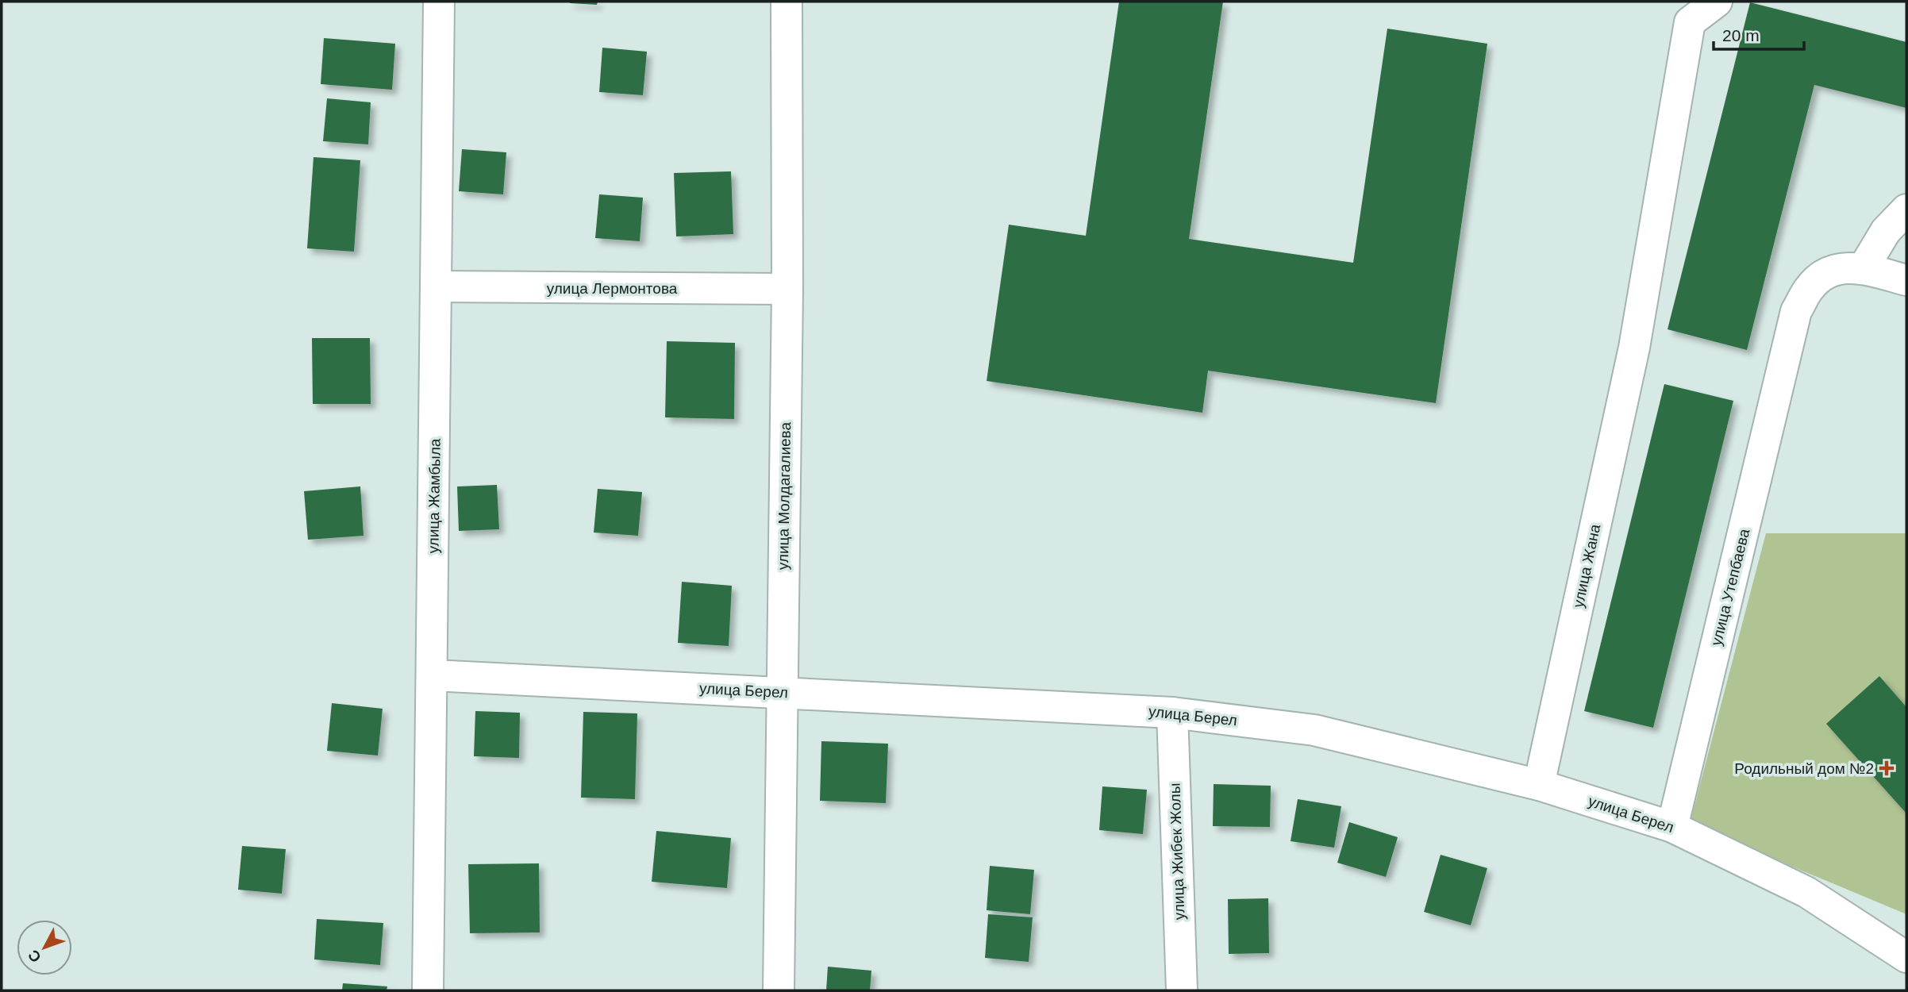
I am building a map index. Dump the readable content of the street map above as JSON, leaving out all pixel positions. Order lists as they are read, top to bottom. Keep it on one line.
{"streets":{"street":["улица Лермонтова","улица Жамбыла","улица Молдагалиева","улица Жана","улица Утепбаева","улица Берел","улица Жибек Жолы"]},"crossings":[["улица Лермонтова","улица Жамбыла"],["улица Лермонтова","улица Молдагалиева"],["улица Жамбыла","улица Берел"],["улица Молдагалиева","улица Берел"],["улица Жана","улица Берел"],["улица Утепбаева","улица Берел"],["улица Берел","улица Жибек Жолы"]],"places":{"health":["Родильный дом №2"]},"scale_bar":"20 m","north":"bottom left"}
